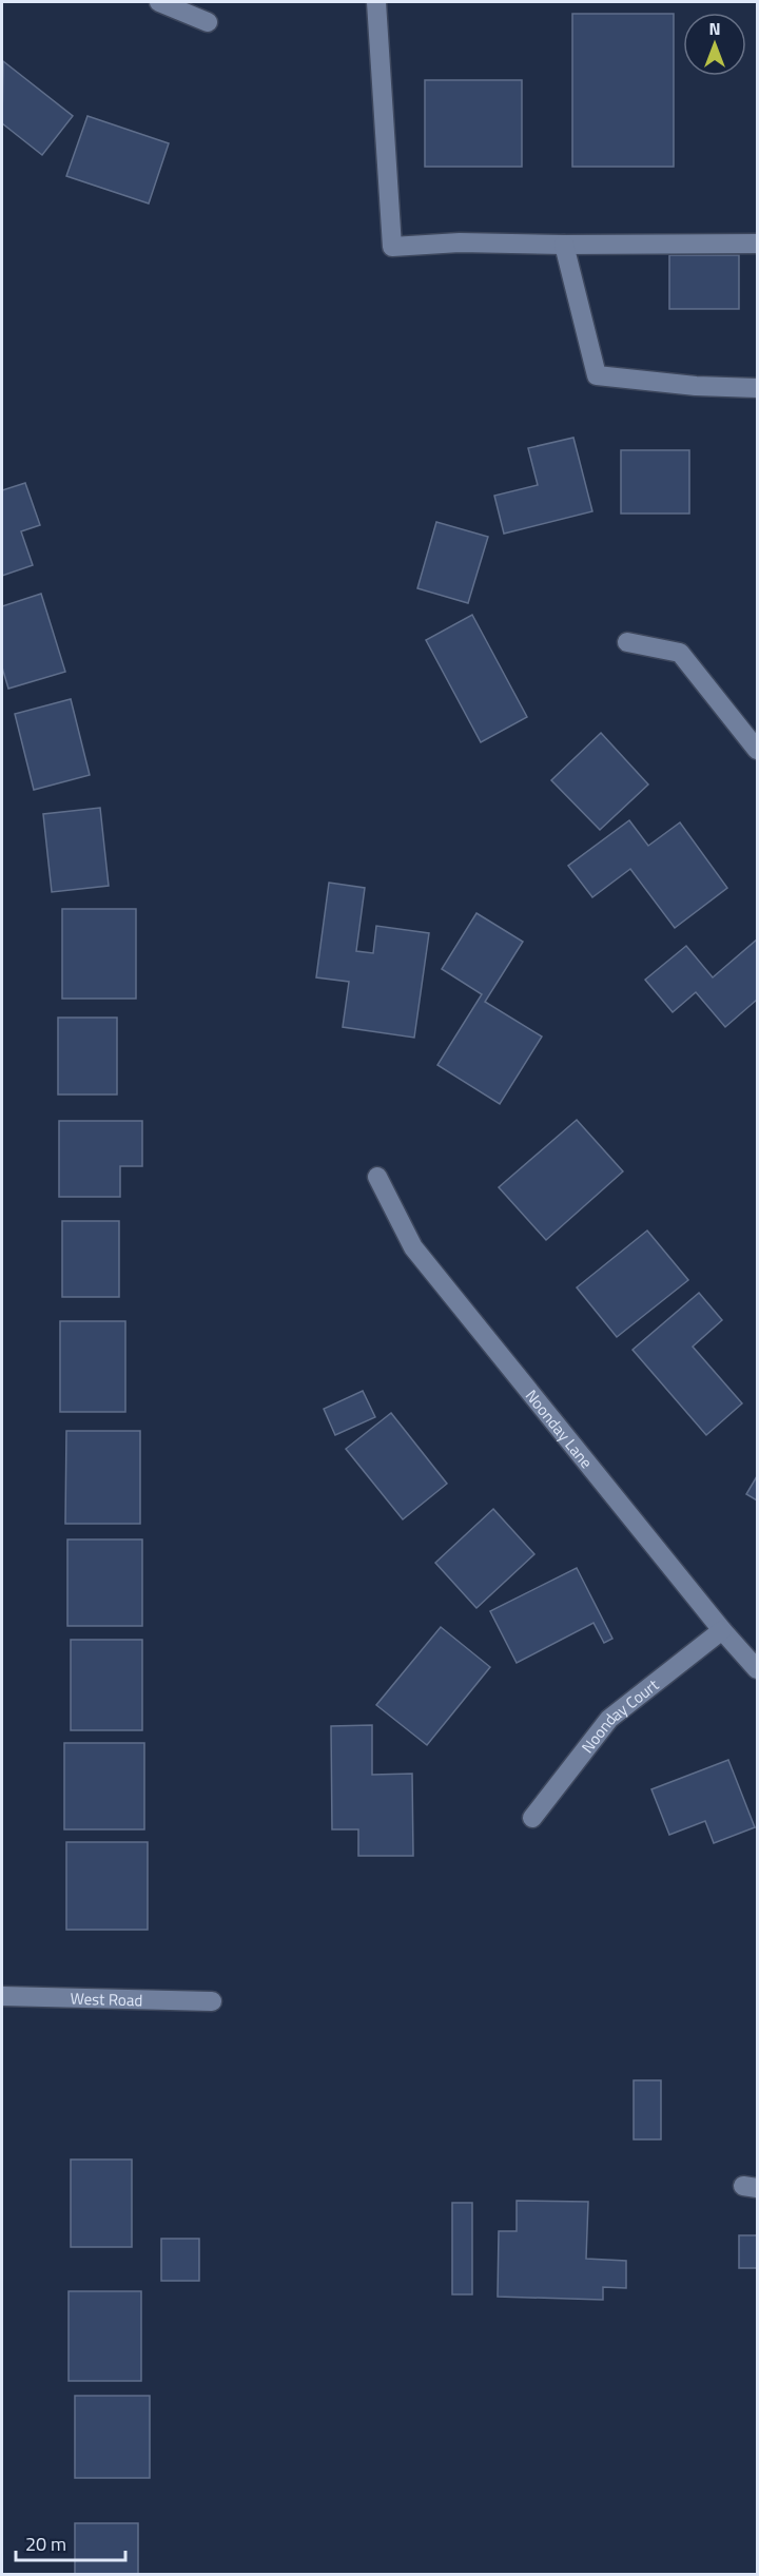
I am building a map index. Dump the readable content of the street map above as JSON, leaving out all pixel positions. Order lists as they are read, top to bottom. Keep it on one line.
{"streets":{"street":["Noonday Lane","Noonday Court","West Road"]},"crossings":[["Noonday Lane","Noonday Court"]],"scale_bar":"20 m","north":"top"}
